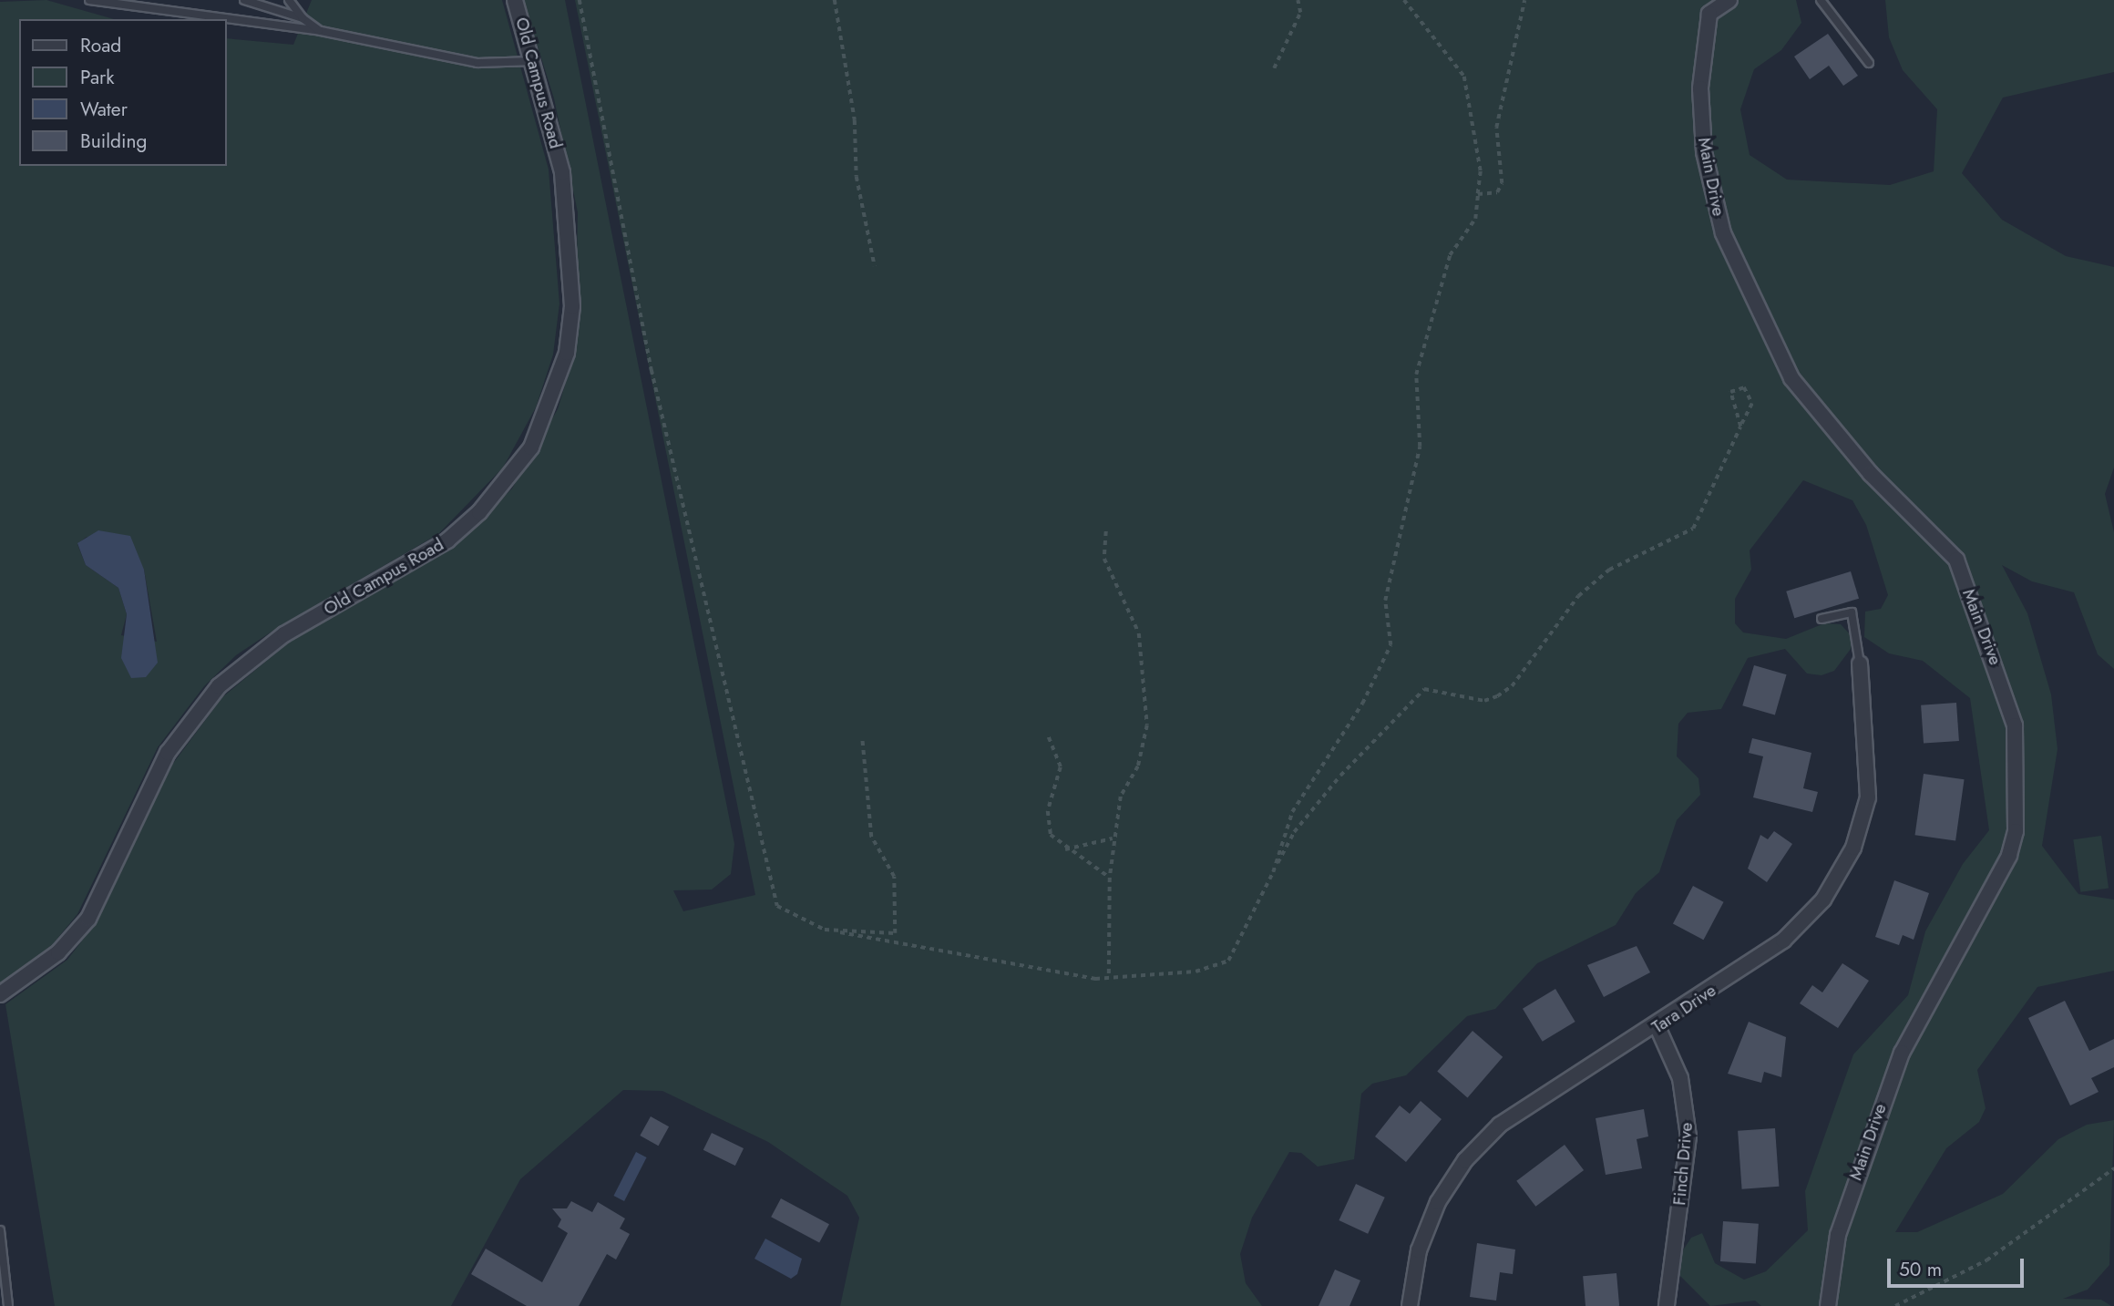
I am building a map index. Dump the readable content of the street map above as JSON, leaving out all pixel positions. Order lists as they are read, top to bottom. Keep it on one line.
{"streets":{"street":["Old Campus Road","Main Drive","Tara Drive","Finch Drive"]},"crossings":[["Tara Drive","Finch Drive"]],"legend":["Road","Park","Water","Building"],"scale_bar":"50 m"}
